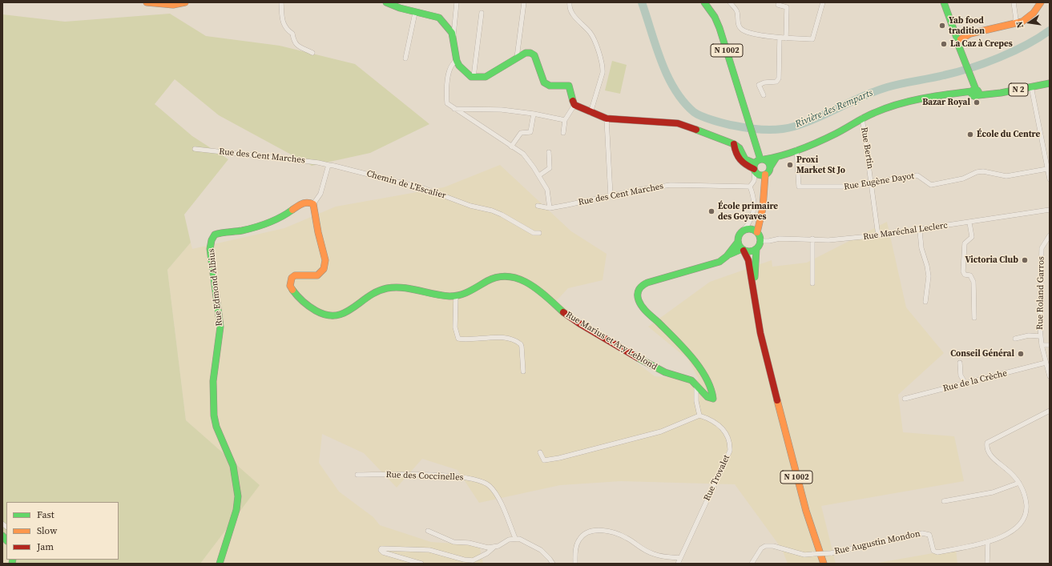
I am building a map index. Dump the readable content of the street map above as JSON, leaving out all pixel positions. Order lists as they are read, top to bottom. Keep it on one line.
{"streets":{"main road":["N 1002","N 2","Rue Edmond Albius","Rue Marius et Ary Leblond"],"street":["Rue Bertin","Rue des Cent Marches","Rue Eugène Dayot","Chemin de L'Escalier","Rue Maréchal Leclerc","Rue Roland Garros","Rue de la Crèche","Rue des Coccinelles","Rue Trovalet","Rue Augustin Mondon"]},"crossings":[["N 1002","Rue Maréchal Leclerc"],["N 1002","Rue Marius et Ary Leblond"],["Rue Bertin","Rue Eugène Dayot"],["Rue Bertin","Rue Maréchal Leclerc"],["Rue des Cent Marches","Chemin de L'Escalier"],["Rue Maréchal Leclerc","Rue Marius et Ary Leblond"],["Rue Edmond Albius","Rue Marius et Ary Leblond"]],"water":["Rivière des Remparts"],"places":["Yab food tradition","La Caz à Crepes","Bazar Royal","École du Centre","Proxi Market St Jo","École primaire des Goyaves","Victoria Club","Conseil Général"],"legend":["Fast","Slow","Jam"],"north":"left"}
